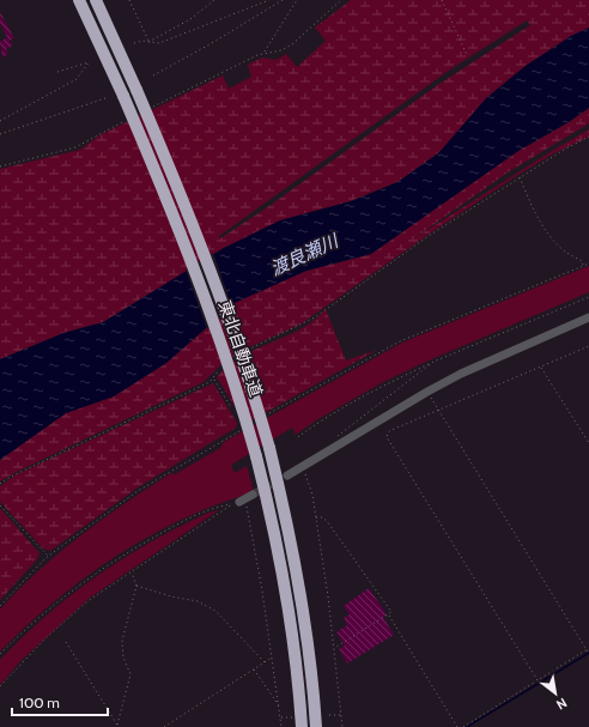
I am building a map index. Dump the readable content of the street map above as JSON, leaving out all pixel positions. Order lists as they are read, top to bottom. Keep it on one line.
{"streets":{"highway":["東北自動車道"]},"water":["渡良瀬川"],"scale_bar":"100 m","north":"bottom right"}
